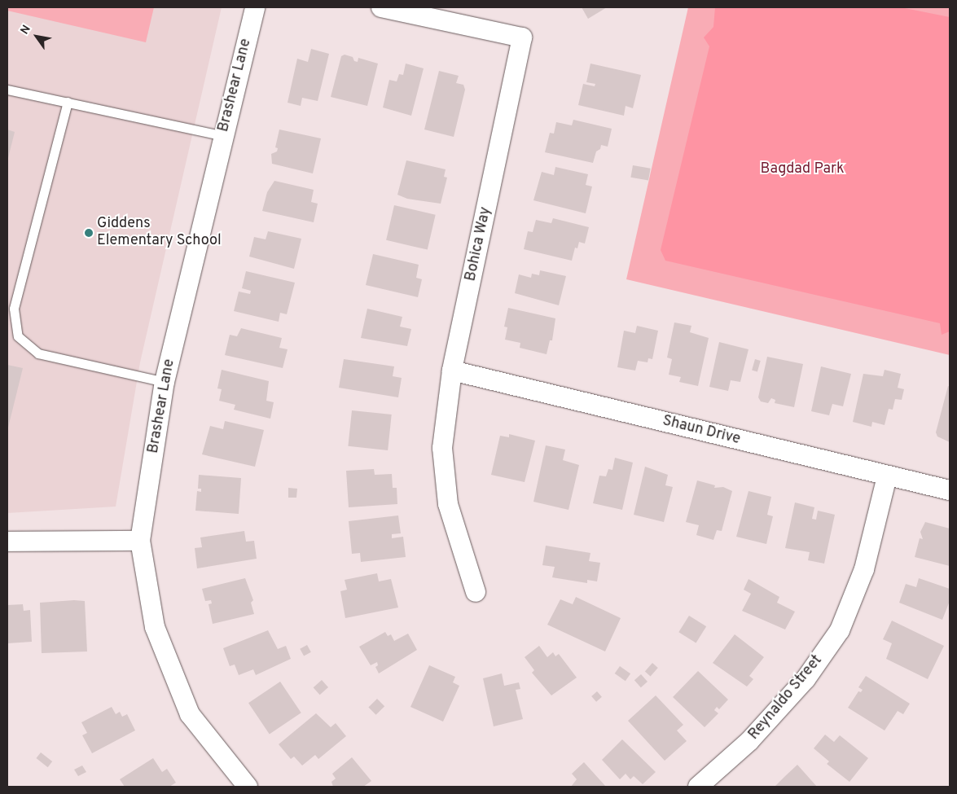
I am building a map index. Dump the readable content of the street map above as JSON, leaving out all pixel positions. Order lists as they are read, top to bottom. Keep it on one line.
{"streets":{"street":["Brashear Lane","Bohica Way","Shaun Drive","Reynaldo Street"]},"crossings":[["Bohica Way","Shaun Drive"],["Shaun Drive","Reynaldo Street"]],"parks":["Bagdad Park"],"places":["Giddens Elementary School"],"north":"top left"}
